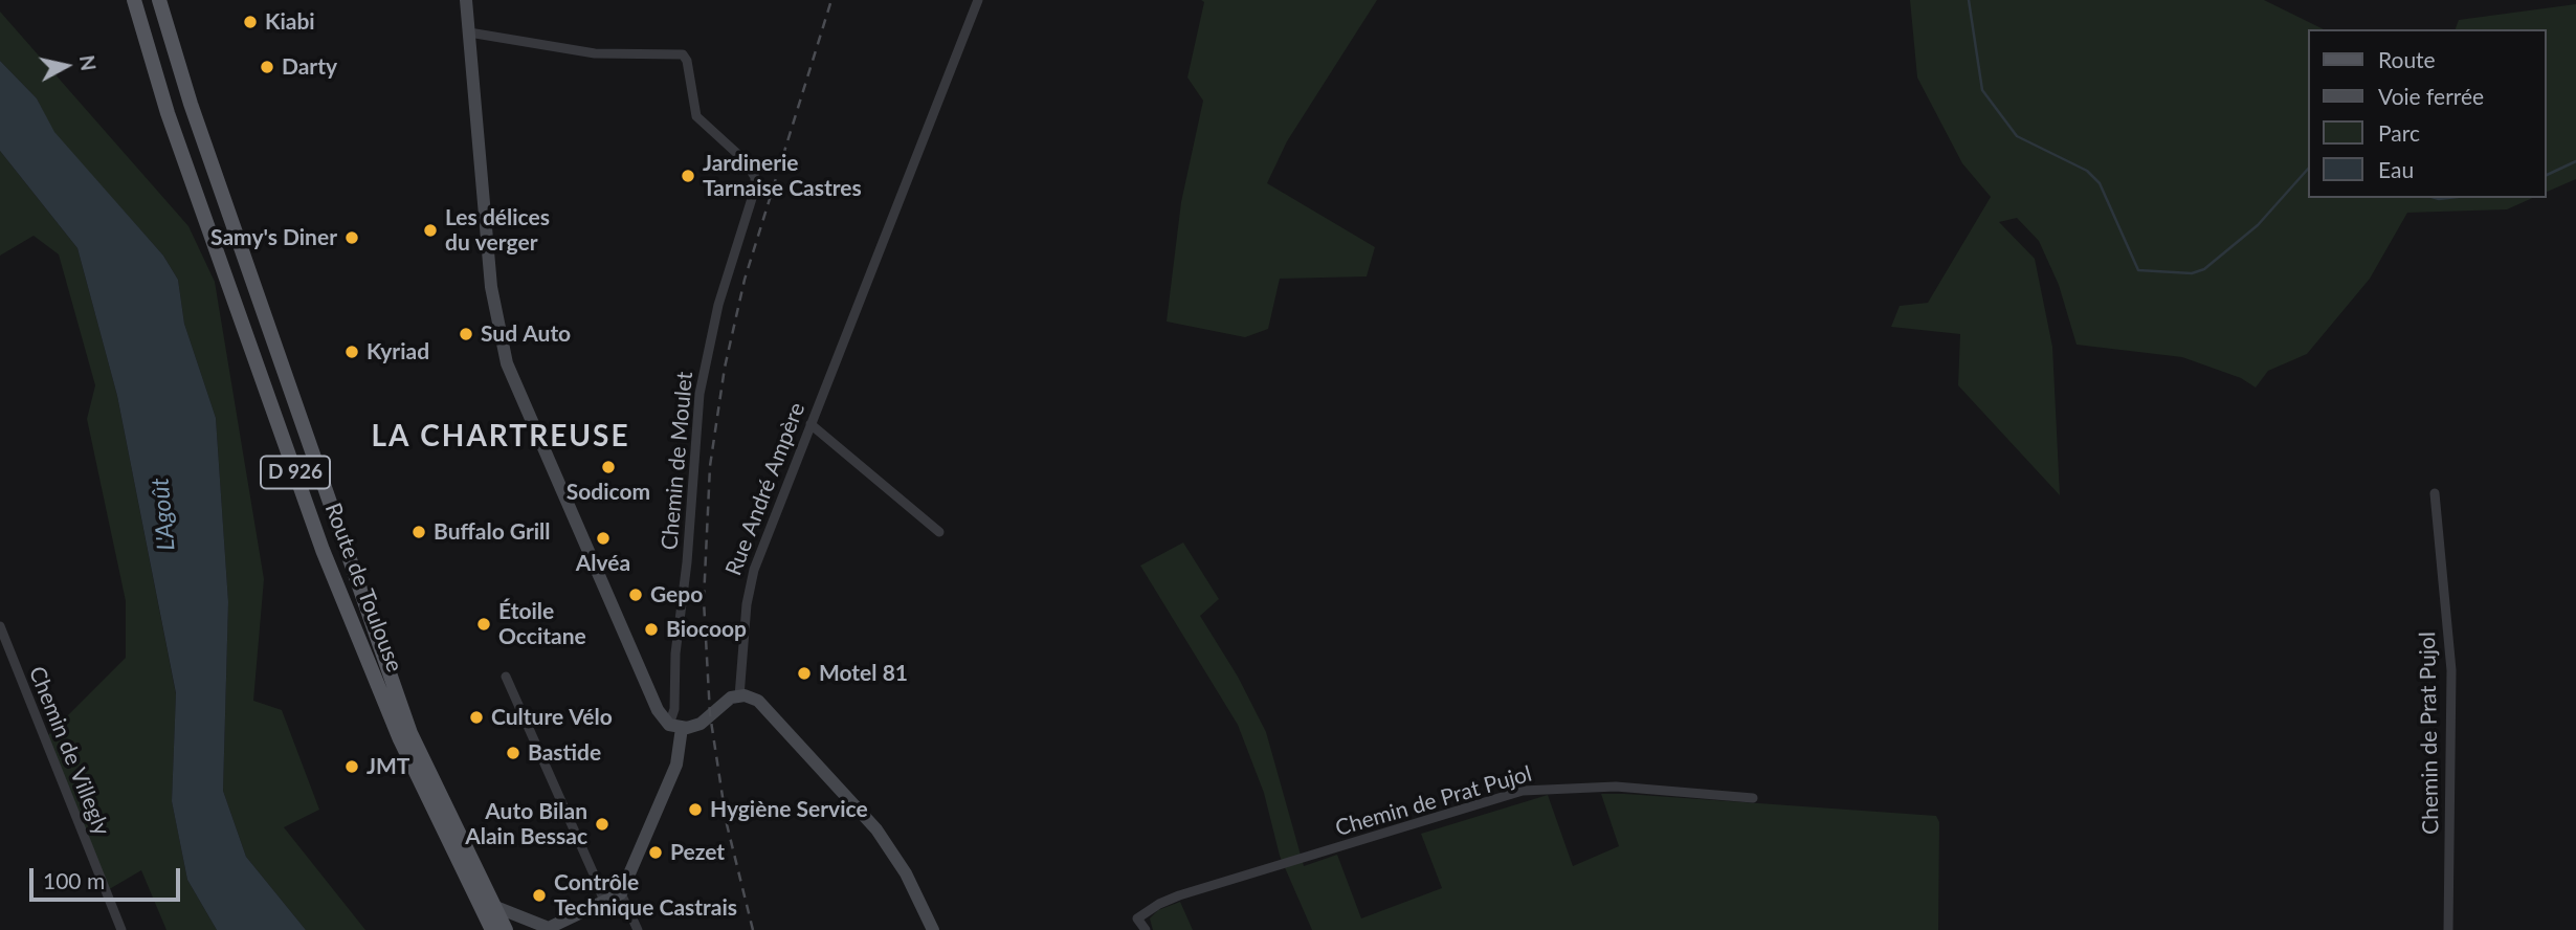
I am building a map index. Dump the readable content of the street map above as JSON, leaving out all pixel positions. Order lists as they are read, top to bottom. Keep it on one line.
{"streets":{"main road":["D 926","Route de Toulouse"],"street":["Chemin de Moulet","Rue André Ampère","Chemin de Prat Pujol","Chemin de Villegly"]},"districts":["LA CHARTREUSE"],"water":["L'Agoût"],"places":["Kiabi","Darty","Jardinerie Tarnaise Castres","Les délices du verger","Samy's Diner","Sud Auto","Kyriad","Sodicom","Buffalo Grill","Alvéa","Gepo","Étoile Occitane","Biocoop","Motel 81","Culture Vélo","Bastide","JMT","Hygiène Service","Auto Bilan Alain Bessac","Pezet","Contrôle Technique Castrais"],"legend":["Route","Voie ferrée","Parc","Eau"],"scale_bar":"100 m","north":"right"}
